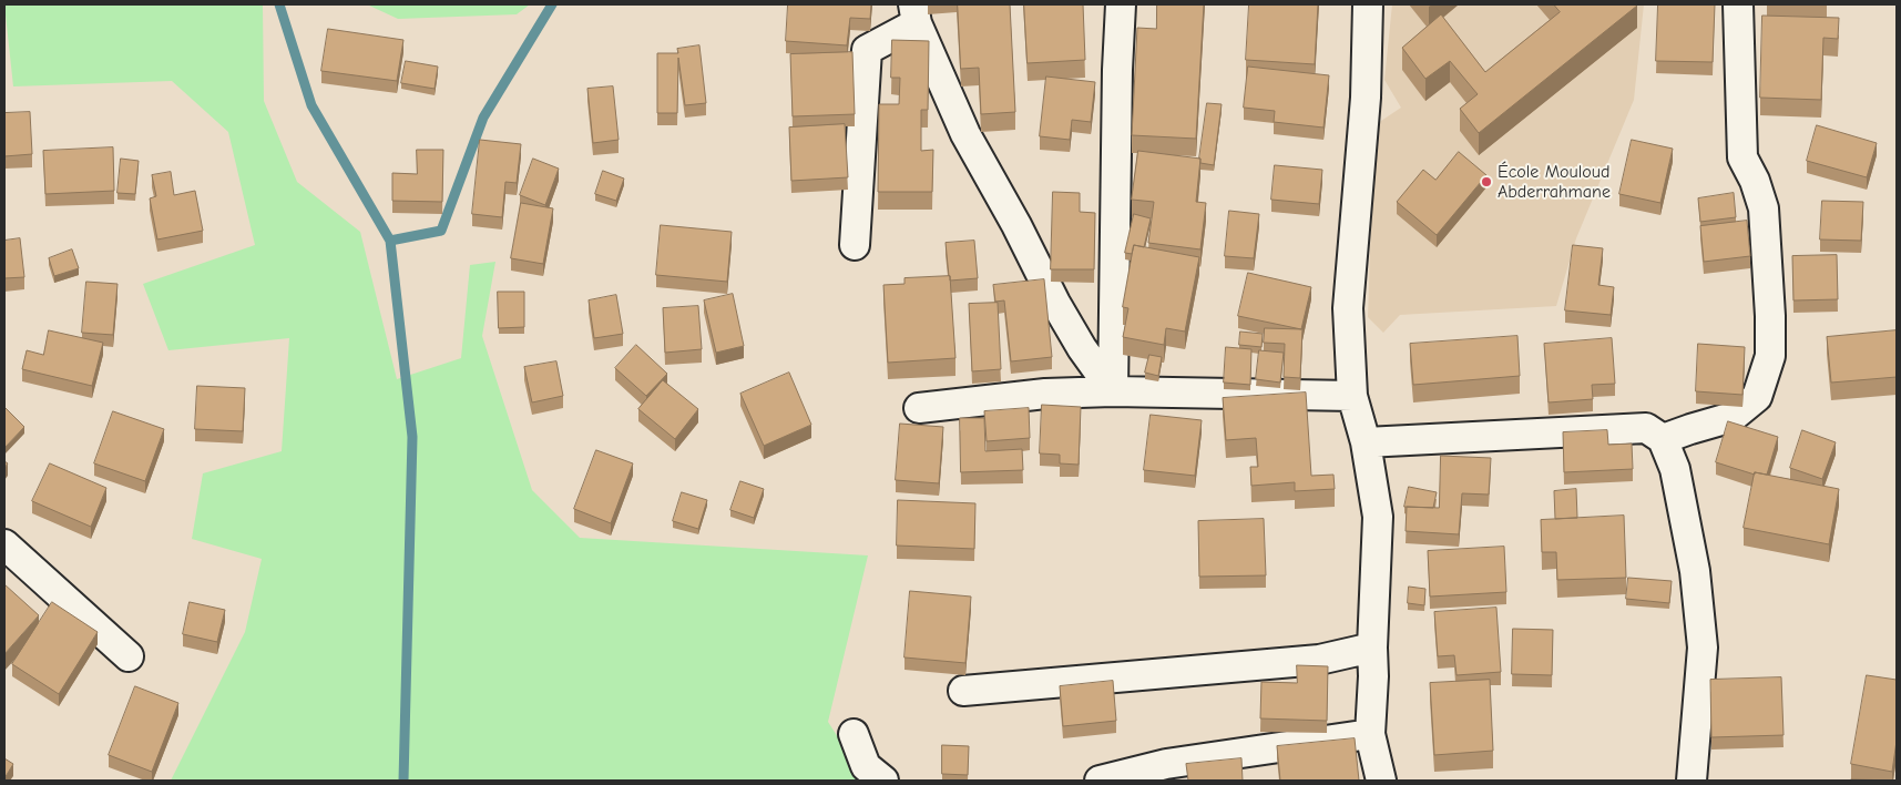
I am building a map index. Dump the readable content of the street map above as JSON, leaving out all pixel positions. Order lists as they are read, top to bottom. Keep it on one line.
{"places":["École Mouloud Abderrahmane"]}
